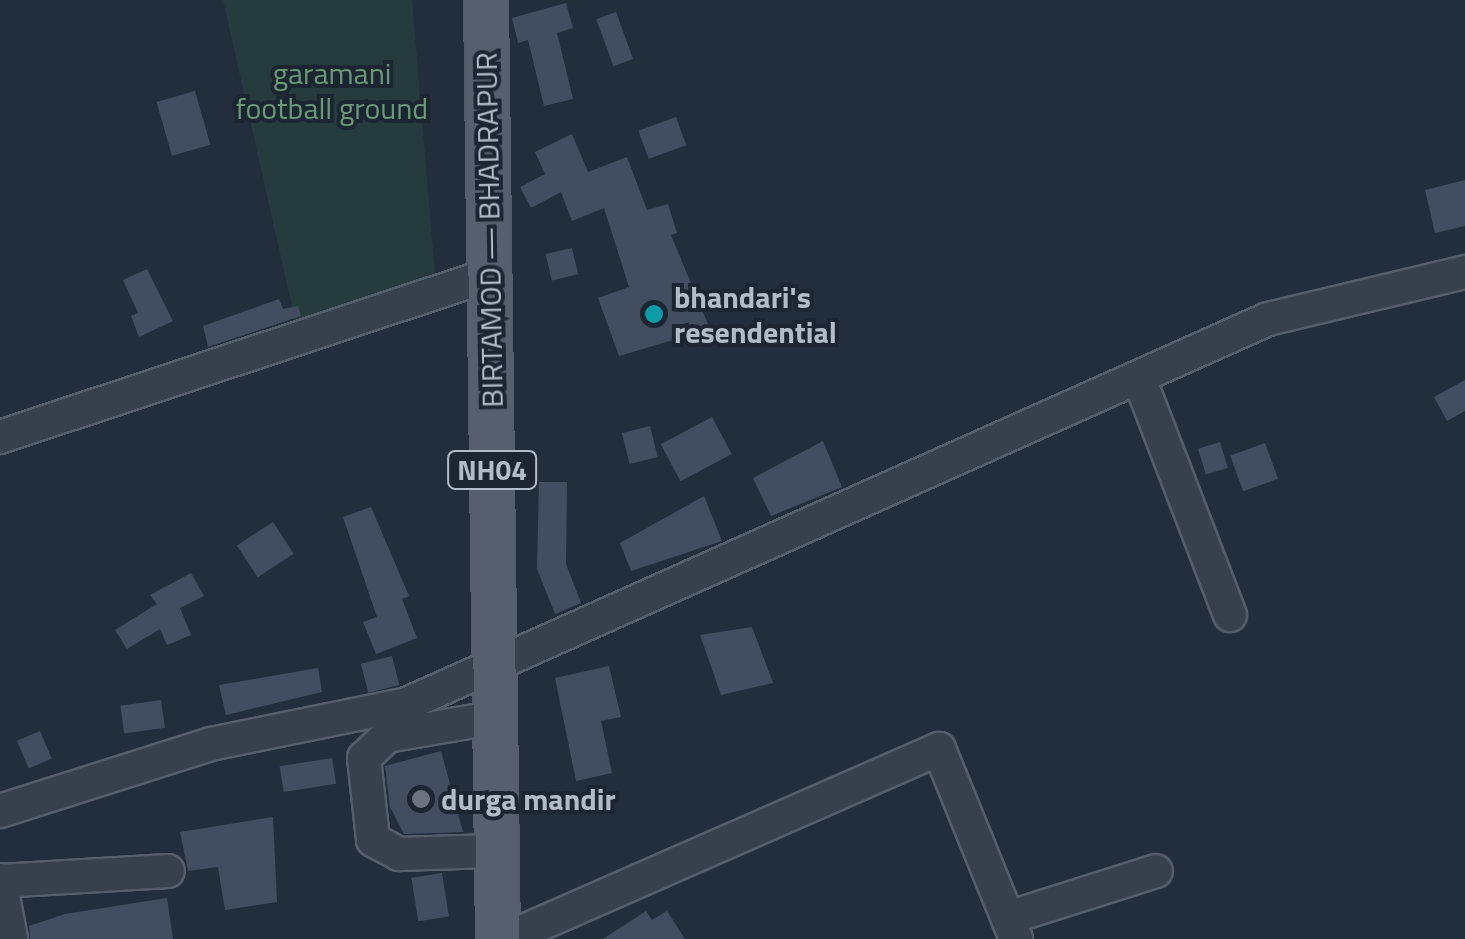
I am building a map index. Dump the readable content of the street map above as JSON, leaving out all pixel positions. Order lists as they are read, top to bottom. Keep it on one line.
{"streets":{"main road":["BIRTAMOD — BHADRAPUR","NH04"]},"parks":["garamani football ground"],"places":["bhandari's resendential","durga mandir"]}
